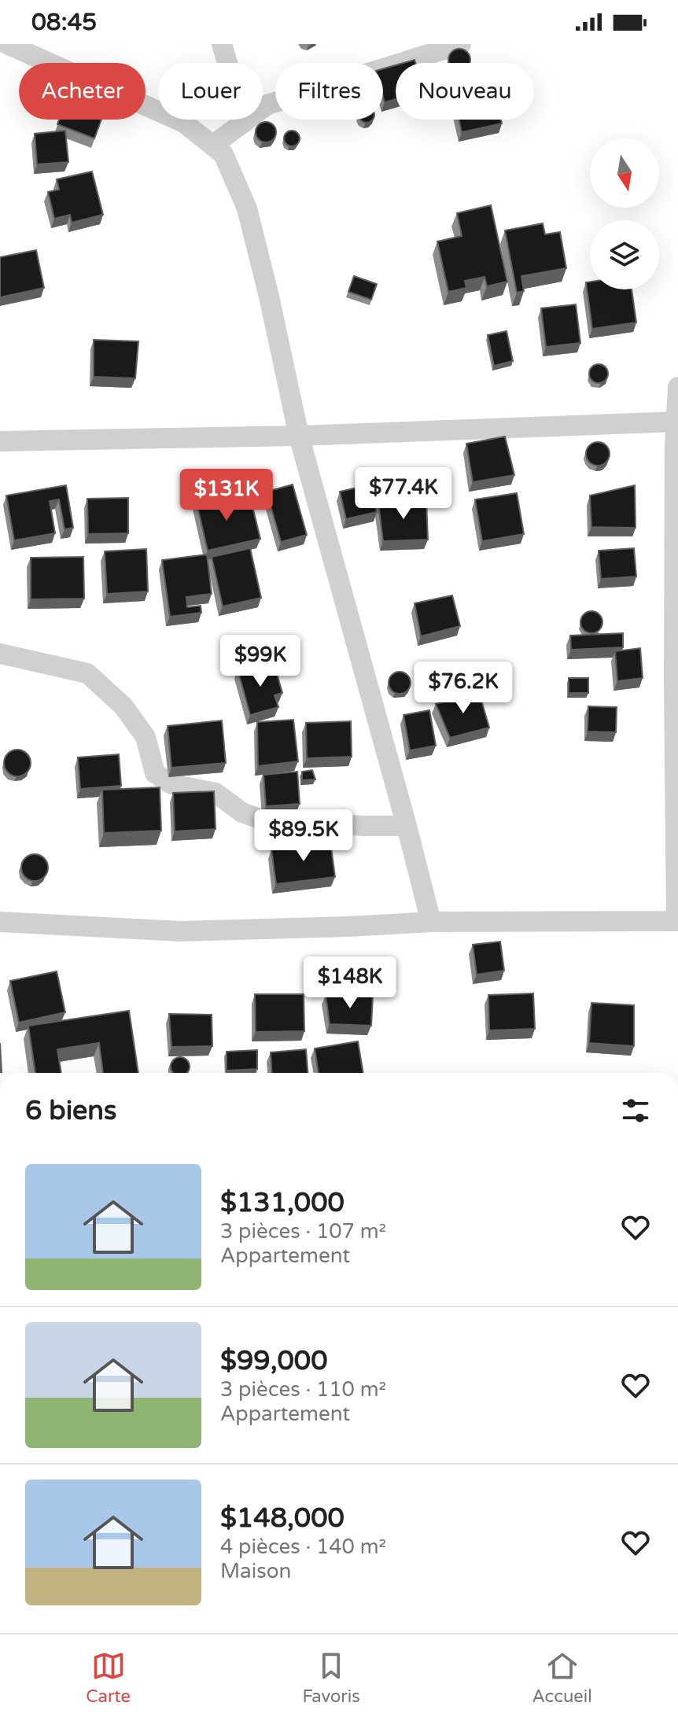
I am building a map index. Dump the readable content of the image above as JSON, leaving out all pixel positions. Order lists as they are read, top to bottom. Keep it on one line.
{"north":"bottom","page":{"status":"08:45","chip":["Acheter","Louer","Filtres","Nouveau"],"price":["$77.4K","$131K","$99K","$76.2K","$89.5K","$148K"],"heading":"6 biens","list":[{"name":"$131,000","note":"3 pièces · 107 m² · Appartement"},{"name":"$99,000","note":"3 pièces · 110 m² · Appartement"},{"name":"$148,000","note":"4 pièces · 140 m² · Maison"}],"tabs":["Carte","Favoris","Accueil"]}}
